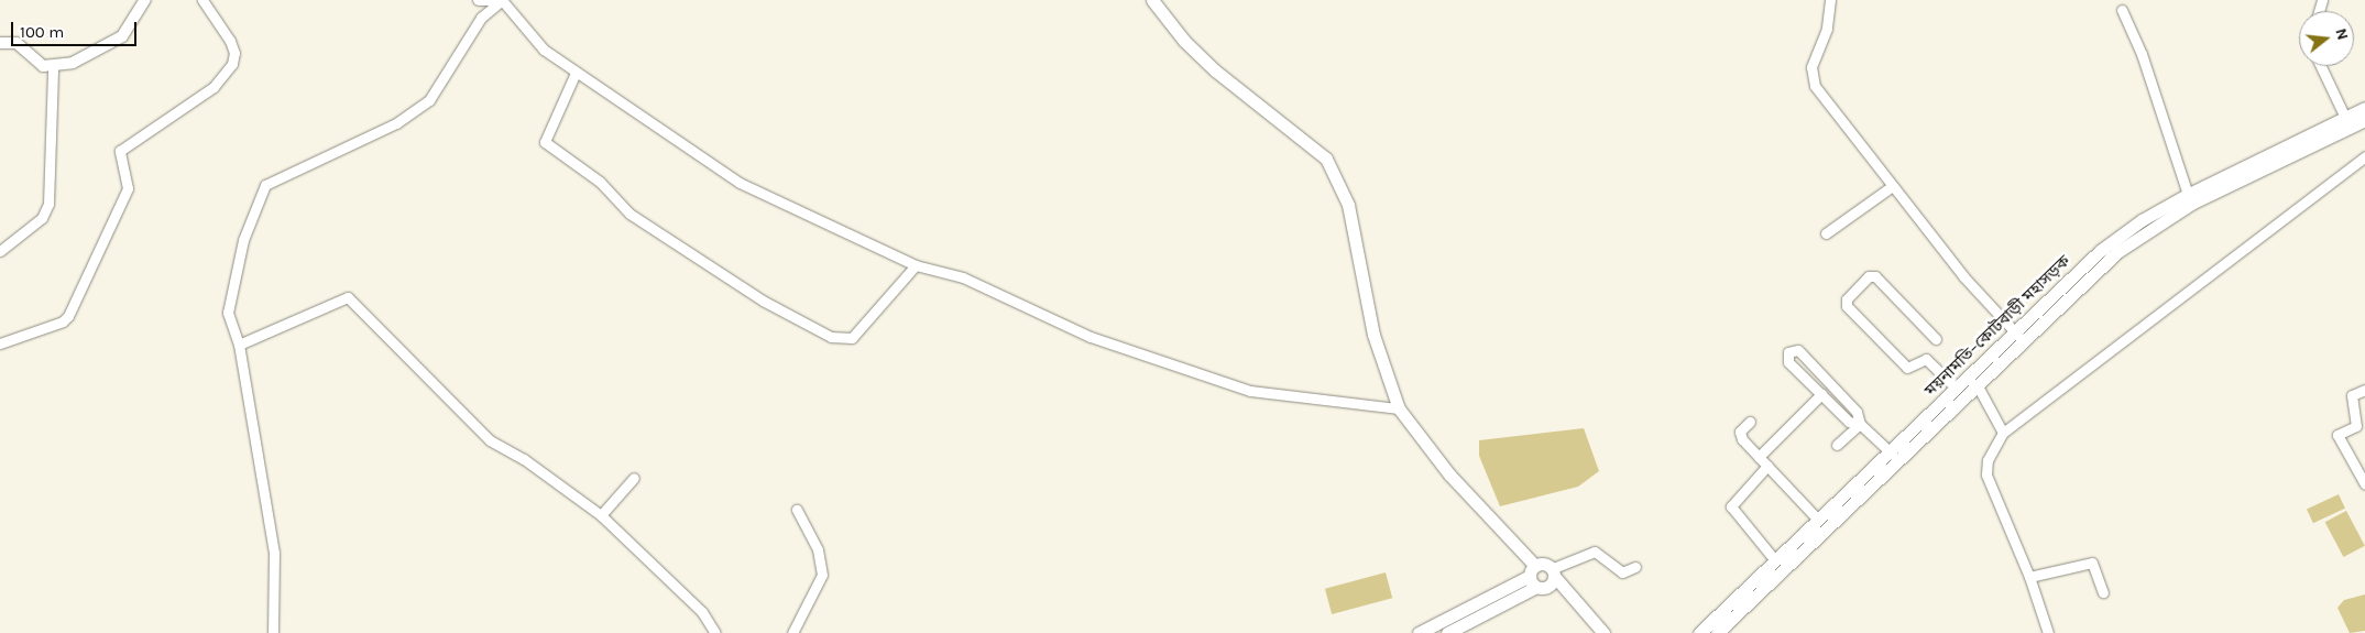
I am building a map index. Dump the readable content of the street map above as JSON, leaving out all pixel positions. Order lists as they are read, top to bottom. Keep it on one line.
{"streets":{"main road":["ময়নামতি–কোটবাড়ী মহাসড়ক"]},"scale_bar":"100 m","north":"right"}
